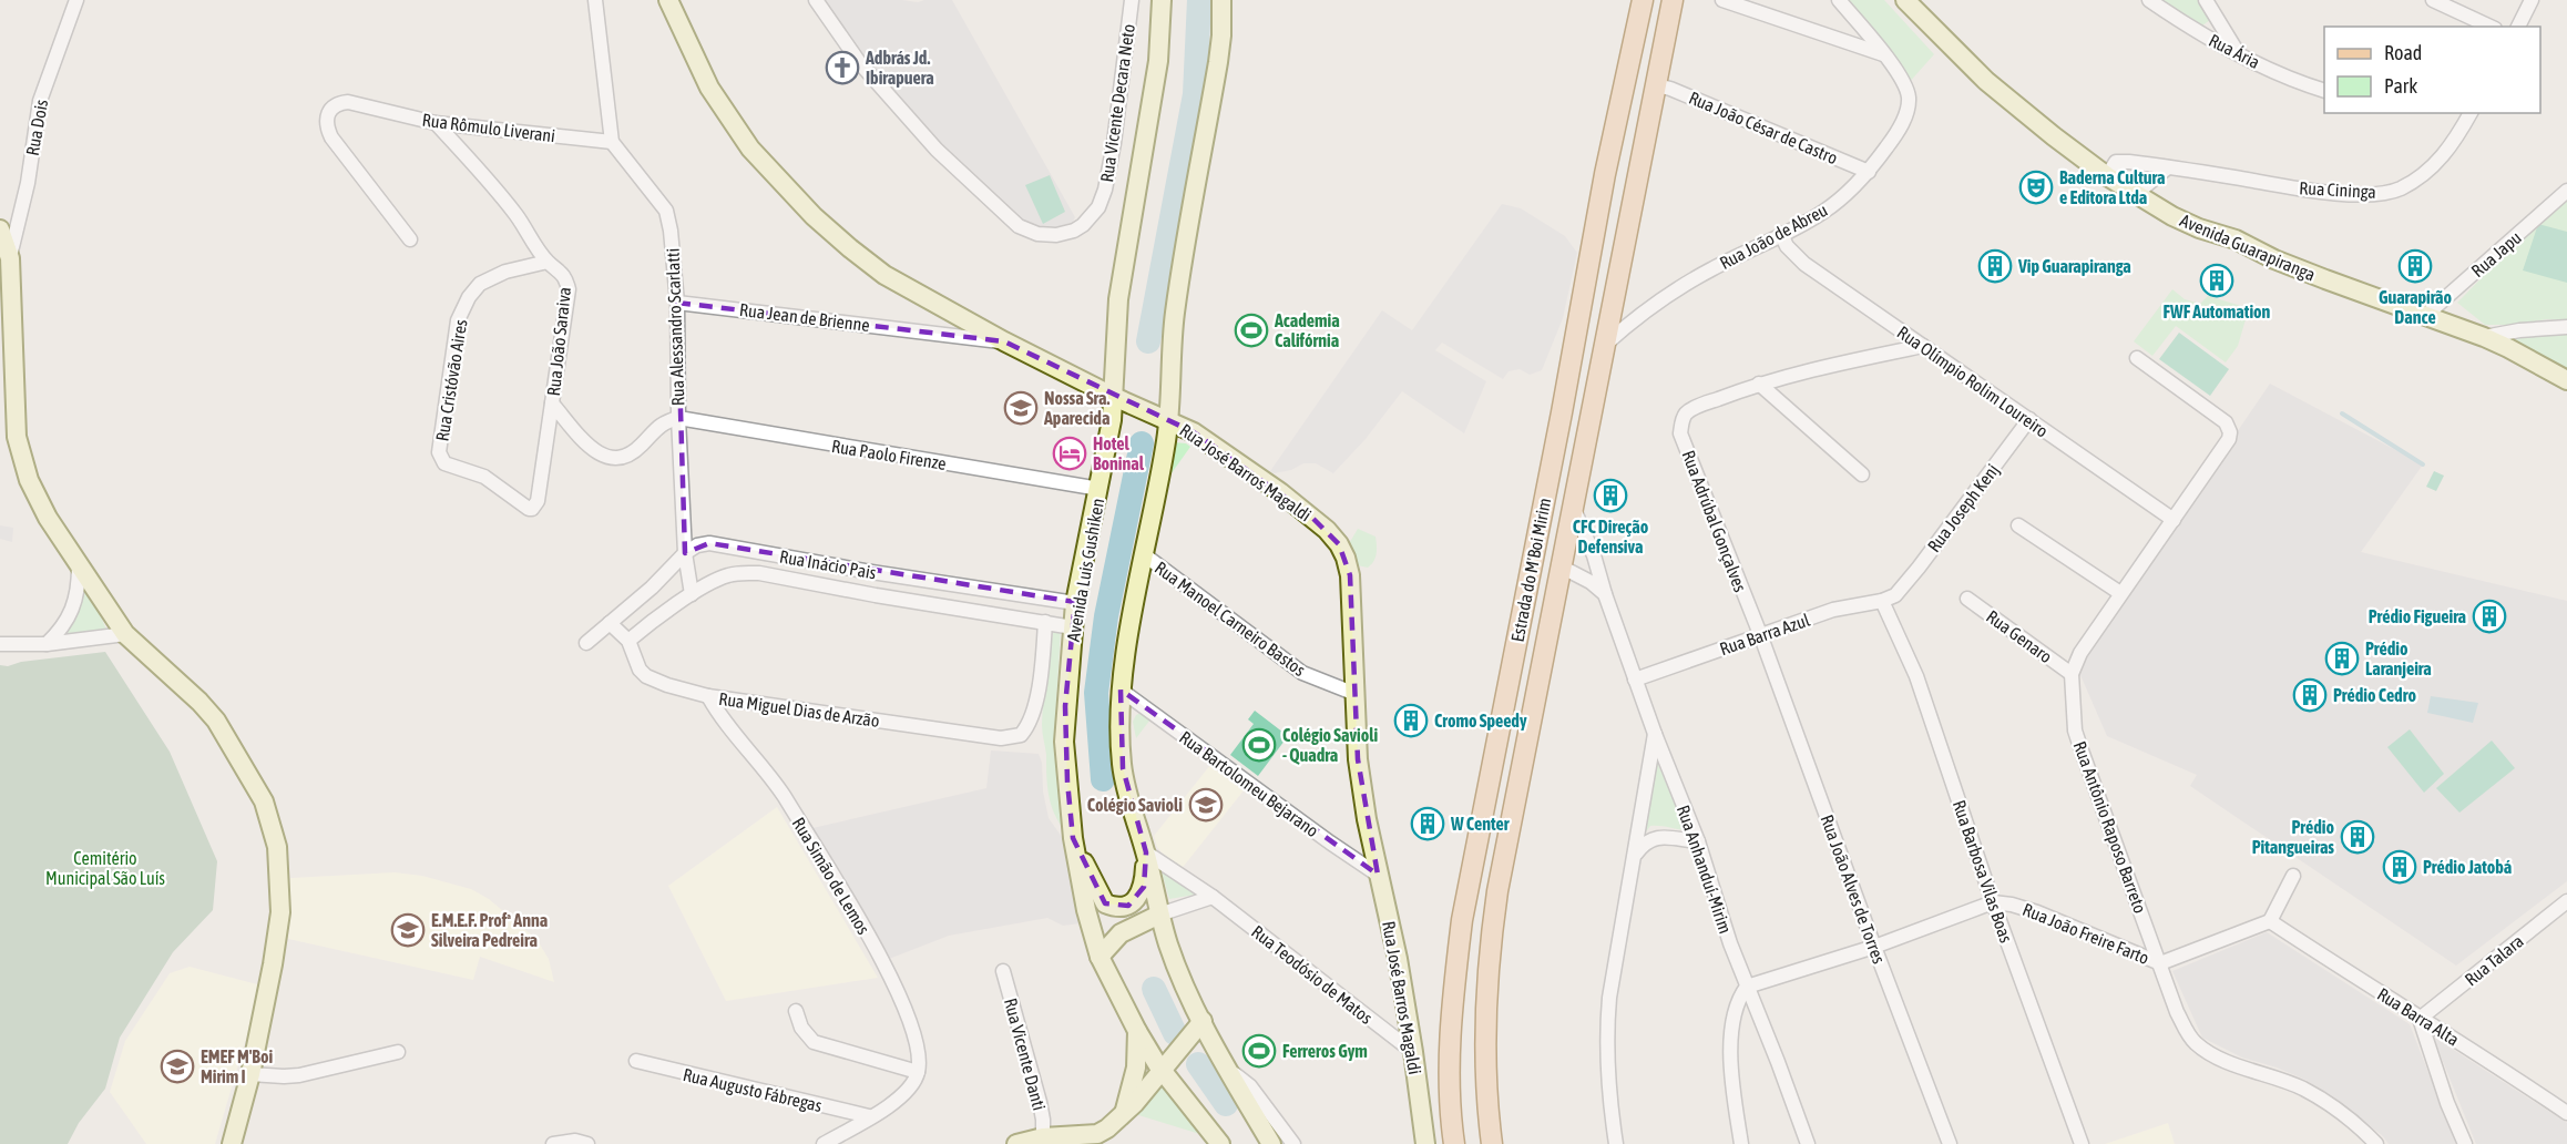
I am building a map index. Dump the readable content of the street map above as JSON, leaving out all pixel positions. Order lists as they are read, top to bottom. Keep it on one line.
{"streets":{"main road":["Avenida Guarapiranga","Rua José Barros Magaldi","Avenida Luis Gushiken","Estrada do M'Boi Mirim"],"street":["Rua Ária","Rua Vicente Decara Neto","Rua Dois","Rua Rômulo Liverani","Rua João César de Castro","Rua Cininga","Rua João de Abreu","Rua Japu","Rua Jean de Brienne","Rua Alessandro Scarlatti","Rua João Saraiva","Rua Cristóvão Aires","Rua Olímpio Rolim Loureiro","Rua Paolo Firenze","Rua Joseph Kenj","Rua Adrúbal Gonçalves","Rua Inácio Pais","Rua Manoel Carneiro Bastos","Rua Barra Azul","Rua Genaro","Rua Miguel Dias de Arzão","Rua Bartolomeu Bejarano","Rua Antônio Raposo Barreto","Rua Anhanduí-Mirim","Rua Barbosa Vilas Boas","Rua Simão de Lemos","Rua João Alves de Torres","Rua João Freire Farto","Rua Talara","Rua Teodósio de Matos","Rua Barra Alta","Rua Vicente Danti","Rua Augusto Fábregas"]},"crossings":[["Rua Rômulo Liverani","Rua Alessandro Scarlatti"],["Rua Rômulo Liverani","Rua João Saraiva"],["Rua João César de Castro","Rua João de Abreu"],["Rua João César de Castro","Estrada do M'Boi Mirim"],["Rua Cininga","Avenida Guarapiranga"],["Rua João de Abreu","Rua Olímpio Rolim Loureiro"],["Rua João de Abreu","Estrada do M'Boi Mirim"],["Avenida Guarapiranga","Rua Japu"],["Rua Jean de Brienne","Rua Alessandro Scarlatti"],["Rua Jean de Brienne","Rua José Barros Magaldi"],["Rua Alessandro Scarlatti","Rua João Saraiva"],["Rua Alessandro Scarlatti","Rua Paolo Firenze"],["Rua Alessandro Scarlatti","Rua Inácio Pais"],["Rua João Saraiva","Rua Cristóvão Aires"],["Rua João Saraiva","Rua Paolo Firenze"],["Rua Olímpio Rolim Loureiro","Rua Joseph Kenj"],["Rua Olímpio Rolim Loureiro","Rua Adrúbal Gonçalves"],["Rua Olímpio Rolim Loureiro","Rua Antônio Raposo Barreto"],["Rua Paolo Firenze","Avenida Luis Gushiken"],["Rua José Barros Magaldi","Avenida Luis Gushiken"],["Rua José Barros Magaldi","Rua Manoel Carneiro Bastos"],["Rua José Barros Magaldi","Rua Bartolomeu Bejarano"],["Rua José Barros Magaldi","Rua Teodósio de Matos"],["Rua Joseph Kenj","Rua Barra Azul"],["Rua Joseph Kenj","Rua Barbosa Vilas Boas"],["Rua Adrúbal Gonçalves","Rua Barra Azul"],["Rua Adrúbal Gonçalves","Rua João Alves de Torres"],["Rua Inácio Pais","Avenida Luis Gushiken"],["Rua Inácio Pais","Rua Miguel Dias de Arzão"],["Estrada do M'Boi Mirim","Rua Anhanduí-Mirim"],["Rua Barra Azul","Rua Anhanduí-Mirim"],["Rua Barra Azul","Rua Barbosa Vilas Boas"],["Rua Barra Azul","Rua João Alves de Torres"],["Rua Genaro","Rua Antônio Raposo Barreto"],["Rua Miguel Dias de Arzão","Rua Simão de Lemos"],["Rua Antônio Raposo Barreto","Rua João Freire Farto"],["Rua Barbosa Vilas Boas","Rua João Freire Farto"],["Rua João Freire Farto","Rua Barra Alta"],["Rua Talara","Rua Barra Alta"]],"parks":["Cemitério Municipal São Luís"],"places":{"church":["Adbrás Jd. Ibirapuera"],"theatre":["Baderna Cultura e Editora Ltda"],"building":["Vip Guarapiranga","Guarapirão Dance","FWF Automation","CFC Direção Defensiva","Prédio Figueira","Prédio Laranjeira","Prédio Cedro","Cromo Speedy","W Center","Prédio Pitangueiras","Prédio Jatobá"],"sports":["Academia Califórnia","Colégio Savioli - Quadra","Ferreros Gym"],"school or university":["Nossa Sra. Aparecida","Colégio Savioli","E.M.E.F. Profª Anna Silveira Pedreira","EMEF M'Boi Mirim I"],"hotel":["Hotel Boninal"]},"legend":["Road","Park"]}
